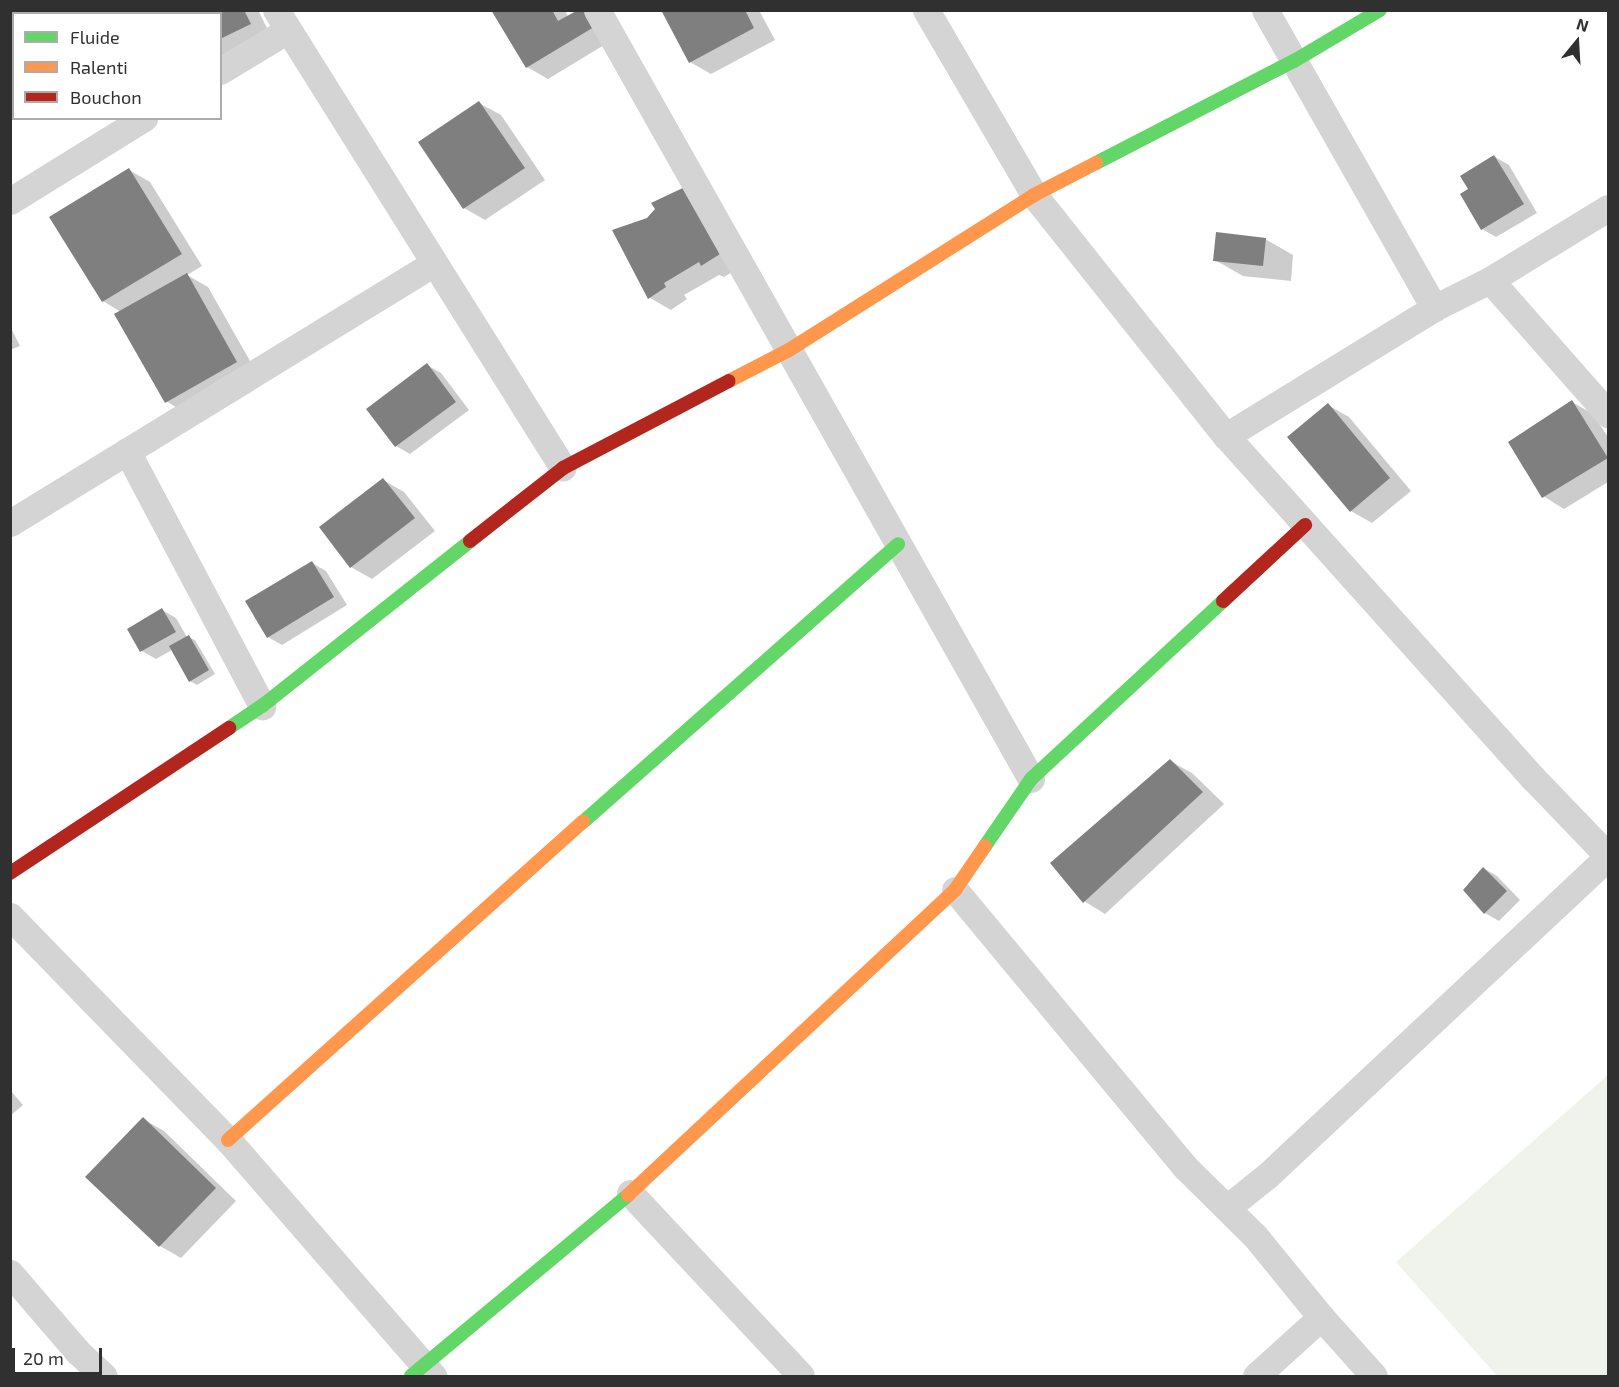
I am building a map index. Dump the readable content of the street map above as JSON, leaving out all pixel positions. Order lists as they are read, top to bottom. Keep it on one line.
{"legend":["Fluide","Ralenti","Bouchon"],"scale_bar":"20 m","north":"top"}
